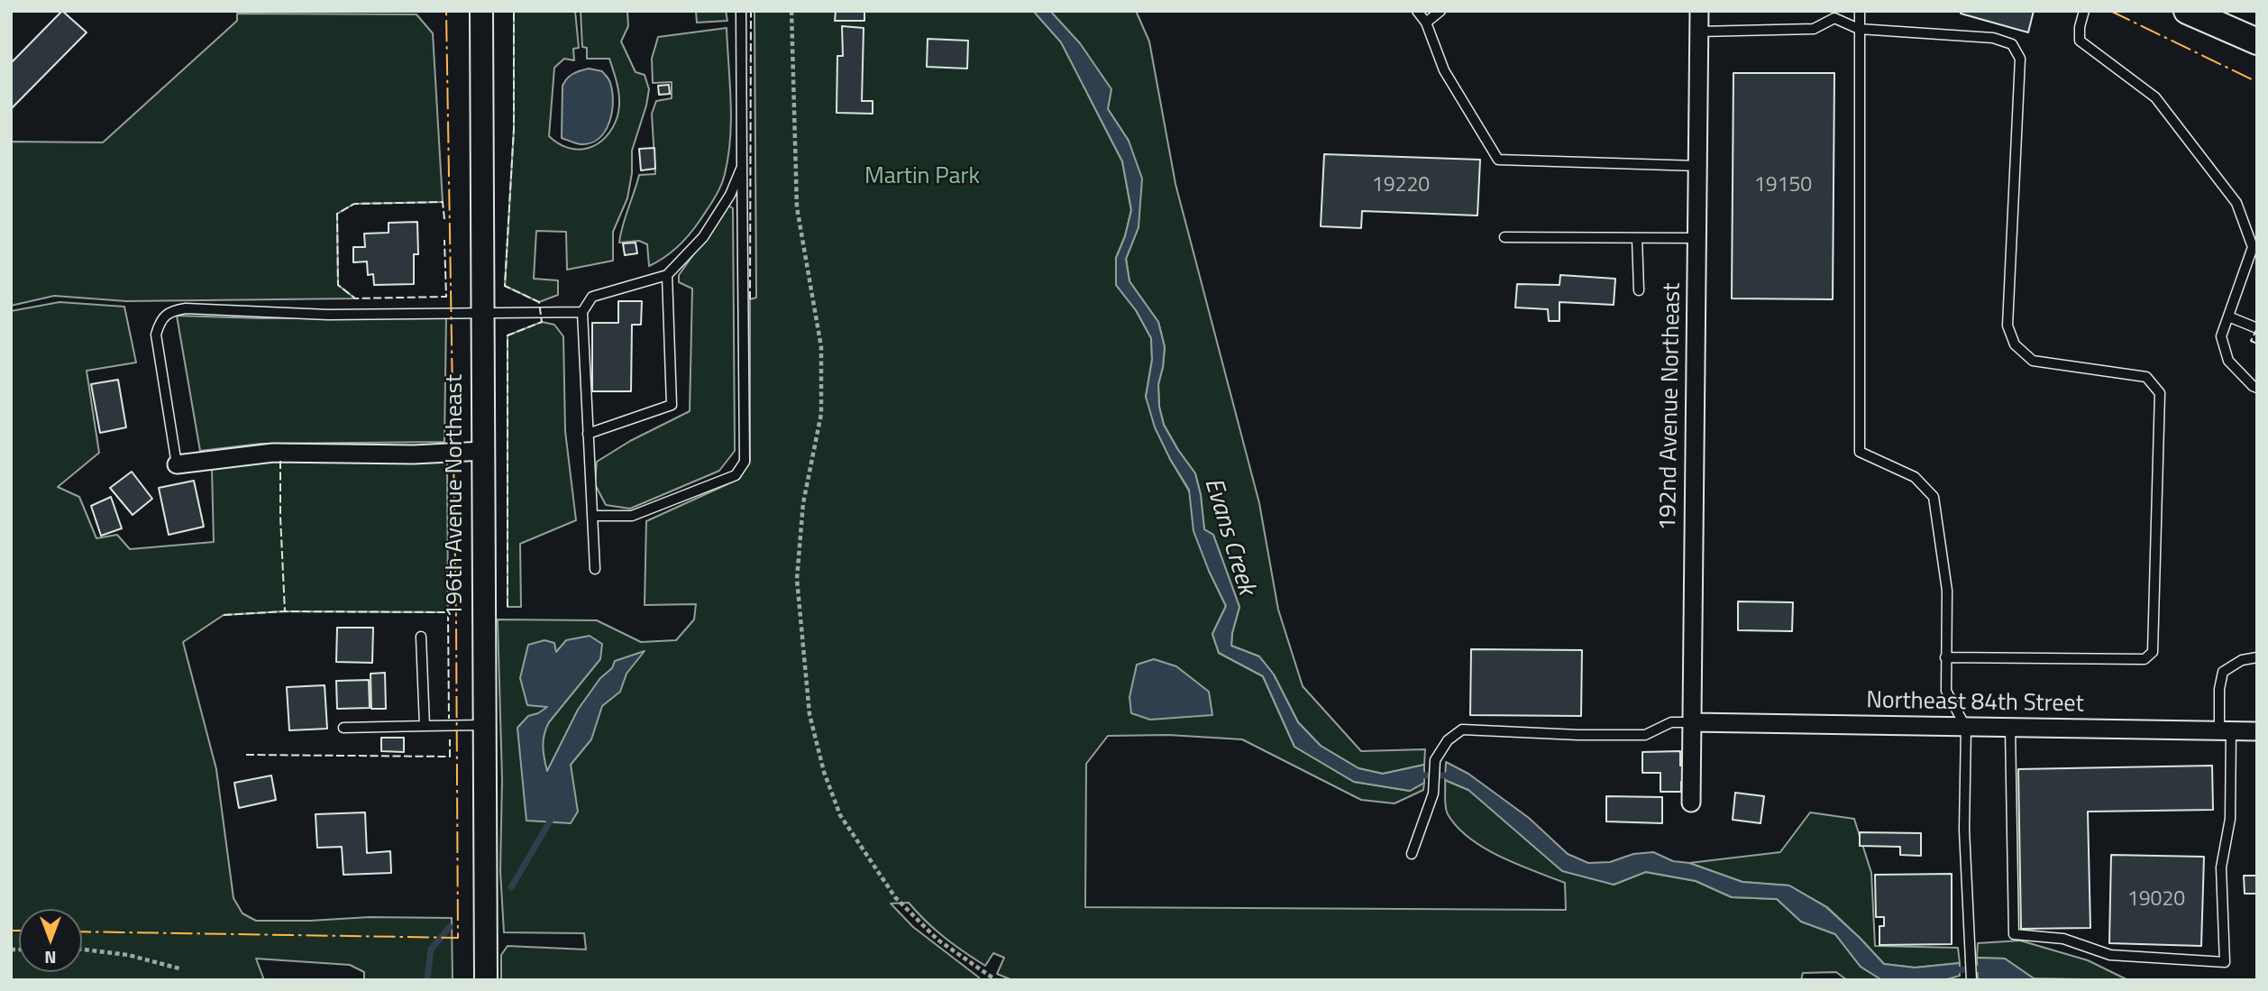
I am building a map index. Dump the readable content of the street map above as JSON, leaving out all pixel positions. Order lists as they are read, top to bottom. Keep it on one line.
{"streets":{"street":["192nd Avenue Northeast","196th Avenue Northeast","Northeast 84th Street"]},"crossings":[["192nd Avenue Northeast","Northeast 84th Street"]],"water":["Evans Creek"],"parks":["Martin Park"],"house_numbers":["19220","19150","19020"],"north":"bottom"}
